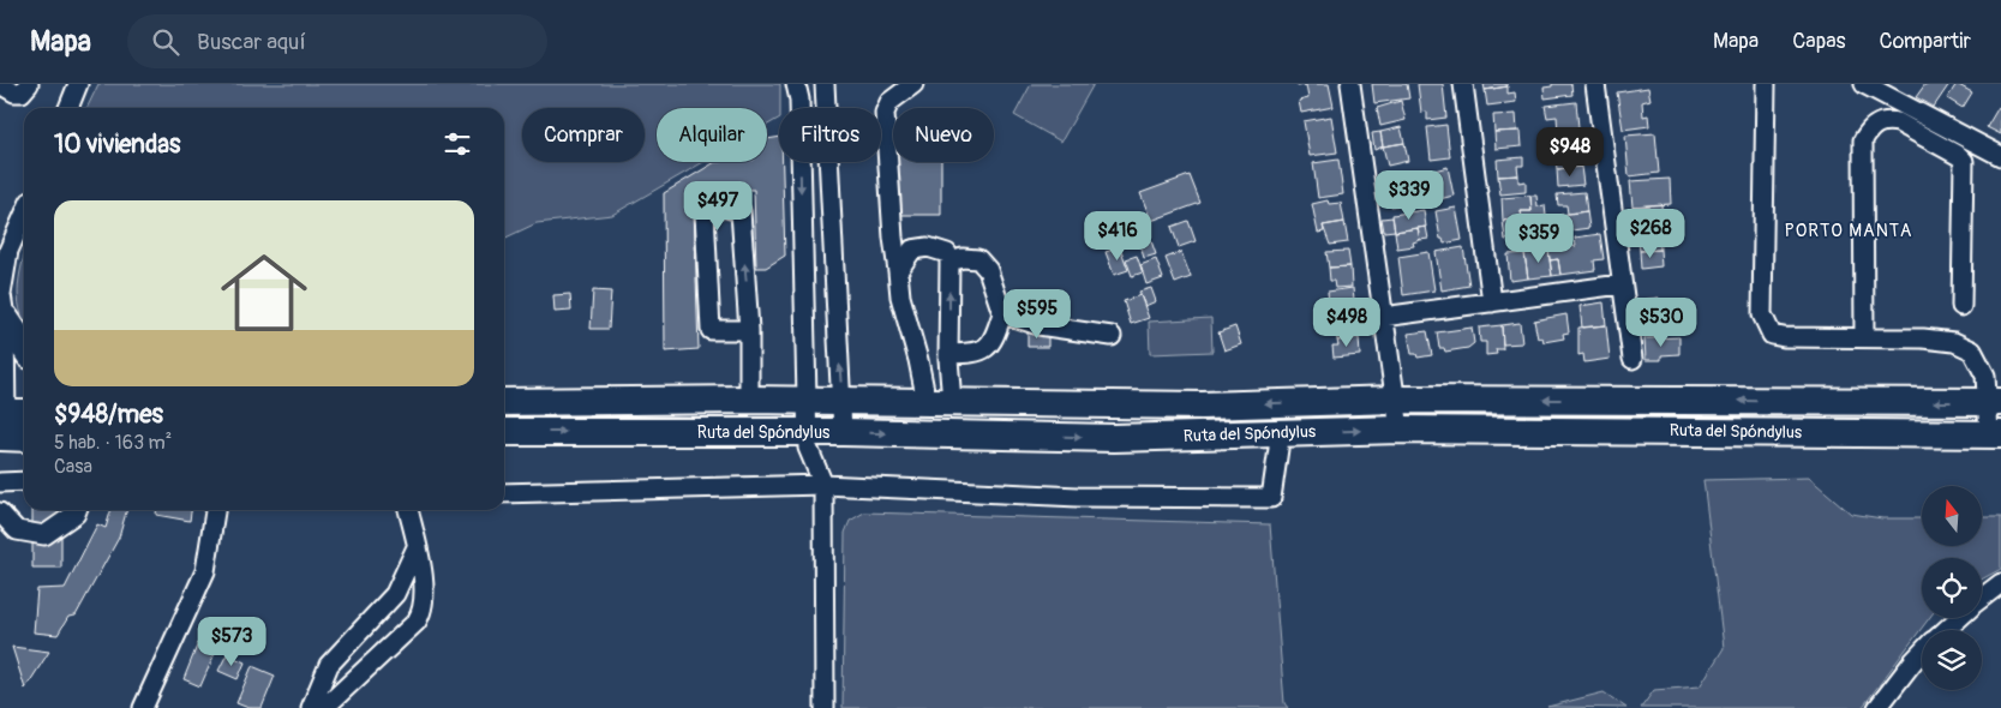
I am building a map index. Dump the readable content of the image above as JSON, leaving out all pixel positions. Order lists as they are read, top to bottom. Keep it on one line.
{"streets":{"highway":["Ruta del Spóndylus"]},"districts":["PORTO MANTA"],"north":"top","page":{"header":"Mapa","search":"Buscar aquí","nav":["Mapa","Capas","Compartir"],"chip":["Comprar","Alquilar","Filtros","Nuevo"],"heading":"10 viviendas","price":["$948","$339","$497","$268","$416","$359","$595","$498","$530","$573"],"list":[{"name":"$948/mes","note":"5 hab. · 163 m² · Casa"}]}}
